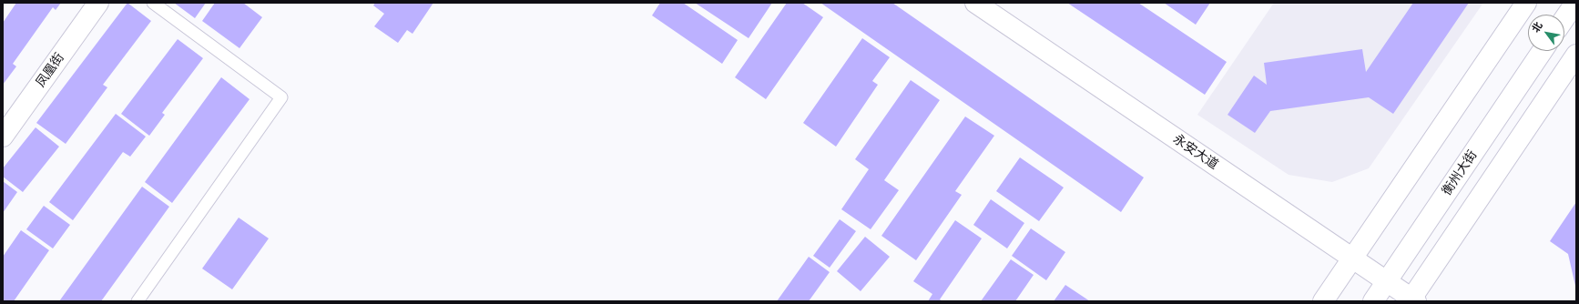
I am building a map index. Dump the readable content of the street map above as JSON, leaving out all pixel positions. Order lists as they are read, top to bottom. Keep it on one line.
{"streets":{"street":["凤凰街","永安大道","衡州大街"]},"crossings":[["永安大道","衡州大街"]],"north":"top left"}
